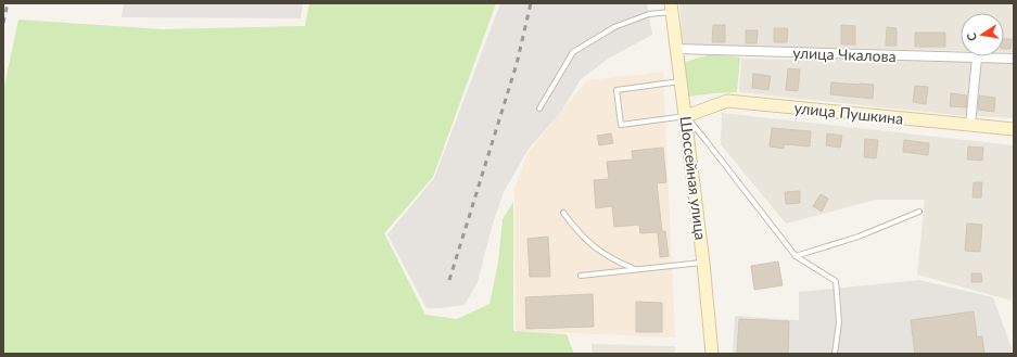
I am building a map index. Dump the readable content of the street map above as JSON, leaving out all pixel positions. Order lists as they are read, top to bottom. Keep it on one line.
{"streets":{"main road":["улица Пушкина","Шоссейная улица"],"street":["улица Чкалова"]},"crossings":[["улица Чкалова","Шоссейная улица"],["улица Пушкина","Шоссейная улица"]],"north":"left"}
